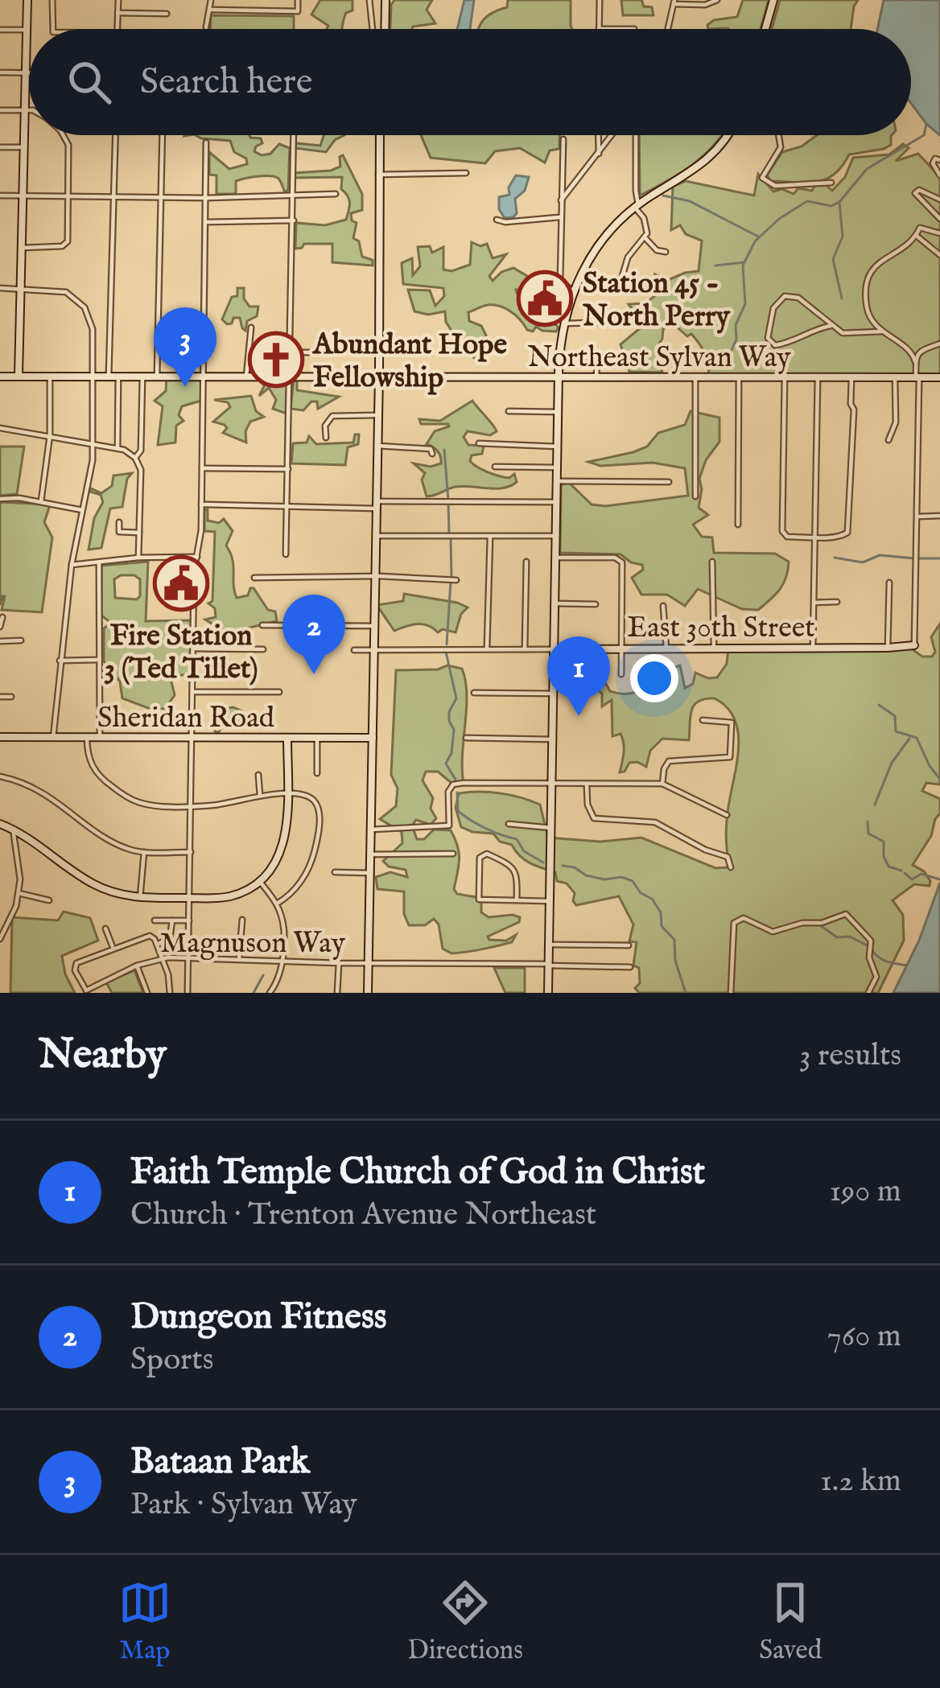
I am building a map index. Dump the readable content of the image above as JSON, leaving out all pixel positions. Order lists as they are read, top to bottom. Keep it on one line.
{"streets":{"main road":["Northeast Sylvan Way","East 30th Street","Sheridan Road"],"street":["Magnuson Way"]},"places":{"public building":["Station 45 - North Perry","Fire Station 3 (Ted Tillet)"],"church":["Abundant Hope Fellowship"]},"page":{"search":"Search here","pins":["3","2","1"],"heading":["Nearby","3 results"],"list":[{"mark":"1","name":"Faith Temple Church of God in Christ","note":"Church · Trenton Avenue Northeast","value":"190 m"},{"mark":"2","name":"Dungeon Fitness","note":"Sports","value":"760 m"},{"mark":"3","name":"Bataan Park","note":"Park · Sylvan Way","value":"1.2 km"}],"nav":["Map","Directions","Saved"]}}
